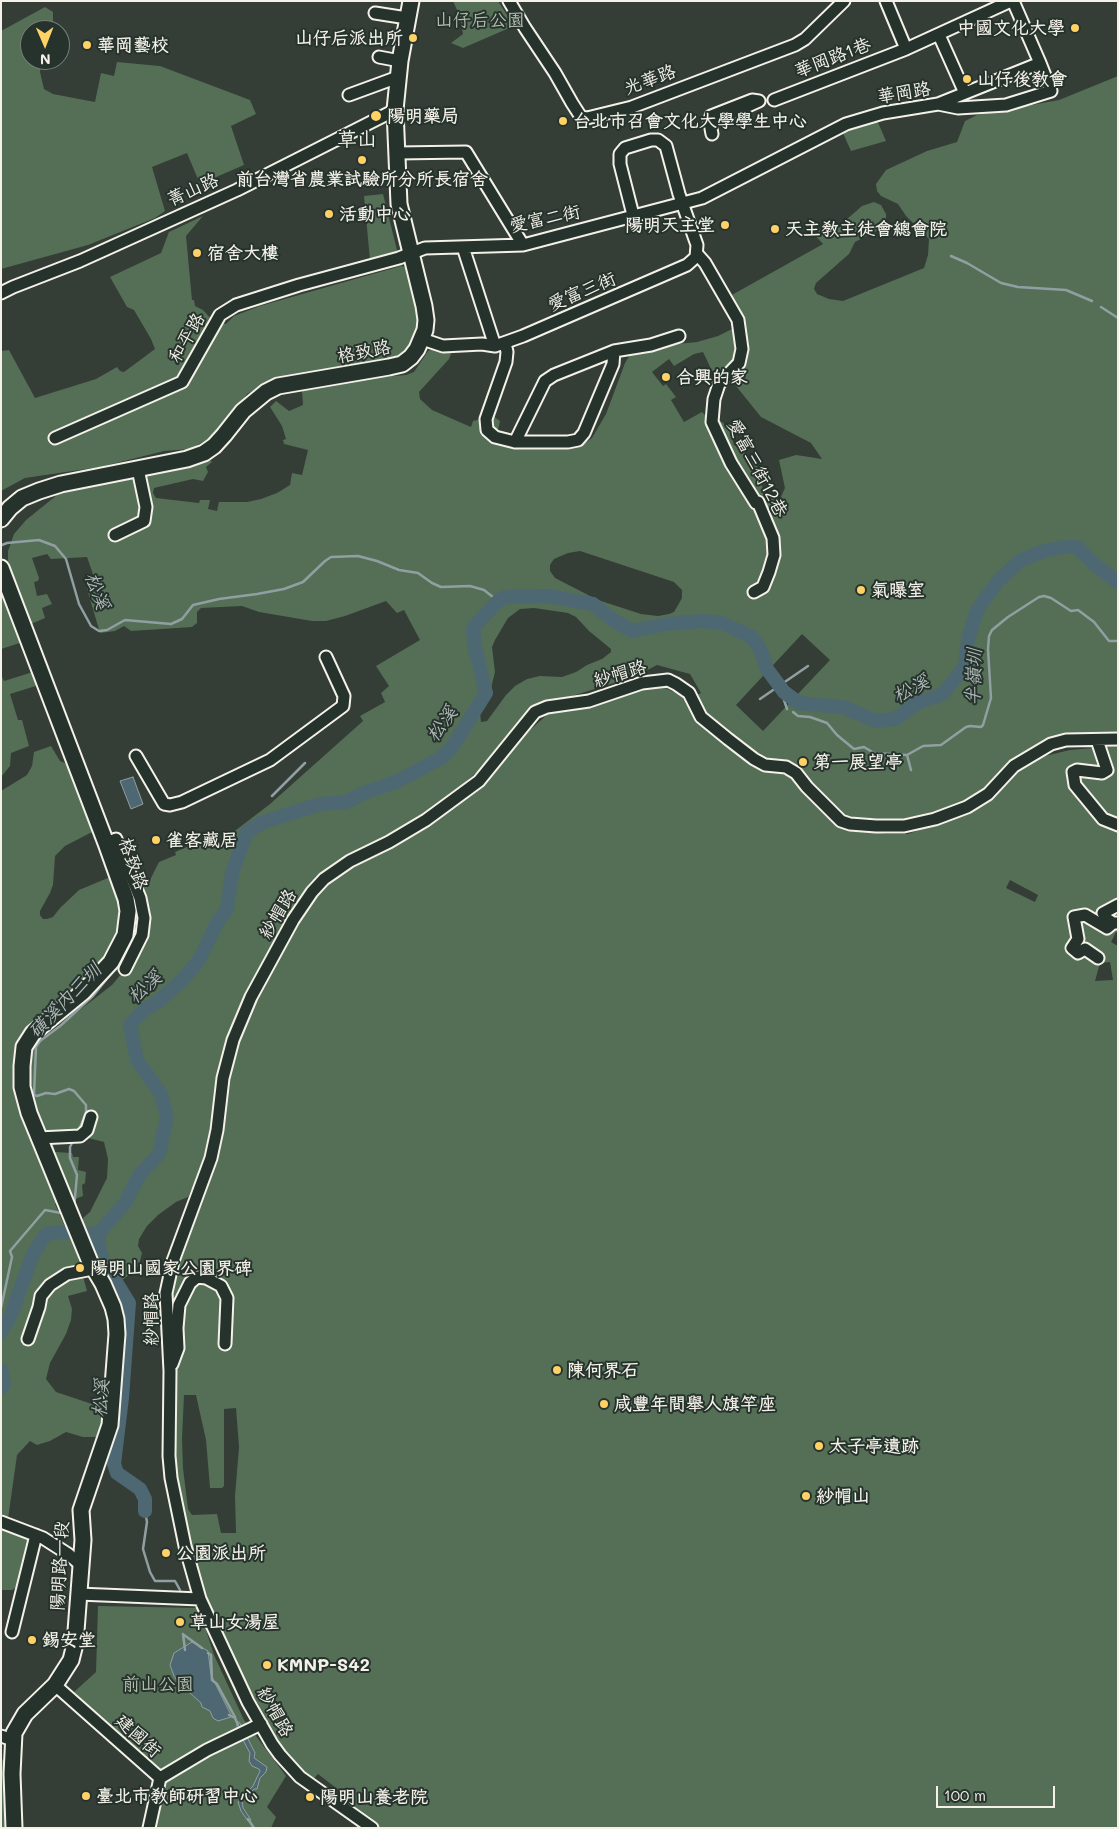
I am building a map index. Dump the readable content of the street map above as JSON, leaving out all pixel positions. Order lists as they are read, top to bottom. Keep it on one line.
{"streets":{"main road":["格致路","陽明路一段"],"street":["華岡路1巷","光華路","華岡路","菁山路","愛富二街","愛富三街","和平路","愛富三街12巷","紗帽路","建國街"]},"crossings":[["華岡路1巷","華岡路"],["華岡路","愛富二街"],["菁山路","格致路"],["愛富二街","和平路"],["愛富二街","格致路"],["愛富三街","格致路"],["愛富三街","愛富三街12巷"],["和平路","格致路"],["格致路","陽明路一段"],["陽明路一段","建國街"]],"districts":["草山"],"water":["松溪","半嶺圳","磺溪內三圳"],"parks":["山仔后公園","前山公園"],"places":["中國文化大學","山仔后派出所","華岡藝校","山仔後教會","陽明藥局","台北市召會文化大學學生中心","前台灣省農業試驗所分所長宿舍","活動中心","陽明天主堂","天主教主徒會總會院","宿舍大樓","合興的家","氣曝室","第一展望亭","雀客藏居","陽明山國家公園界碑","陳何界石","咸豐年間舉人旗竿座","太子亭遺跡","紗帽山","公園派出所","草山女湯屋","錫安堂","KMNP-S42","臺北市教師研習中心","陽明山養老院"],"scale_bar":"100 m","north":"bottom"}
